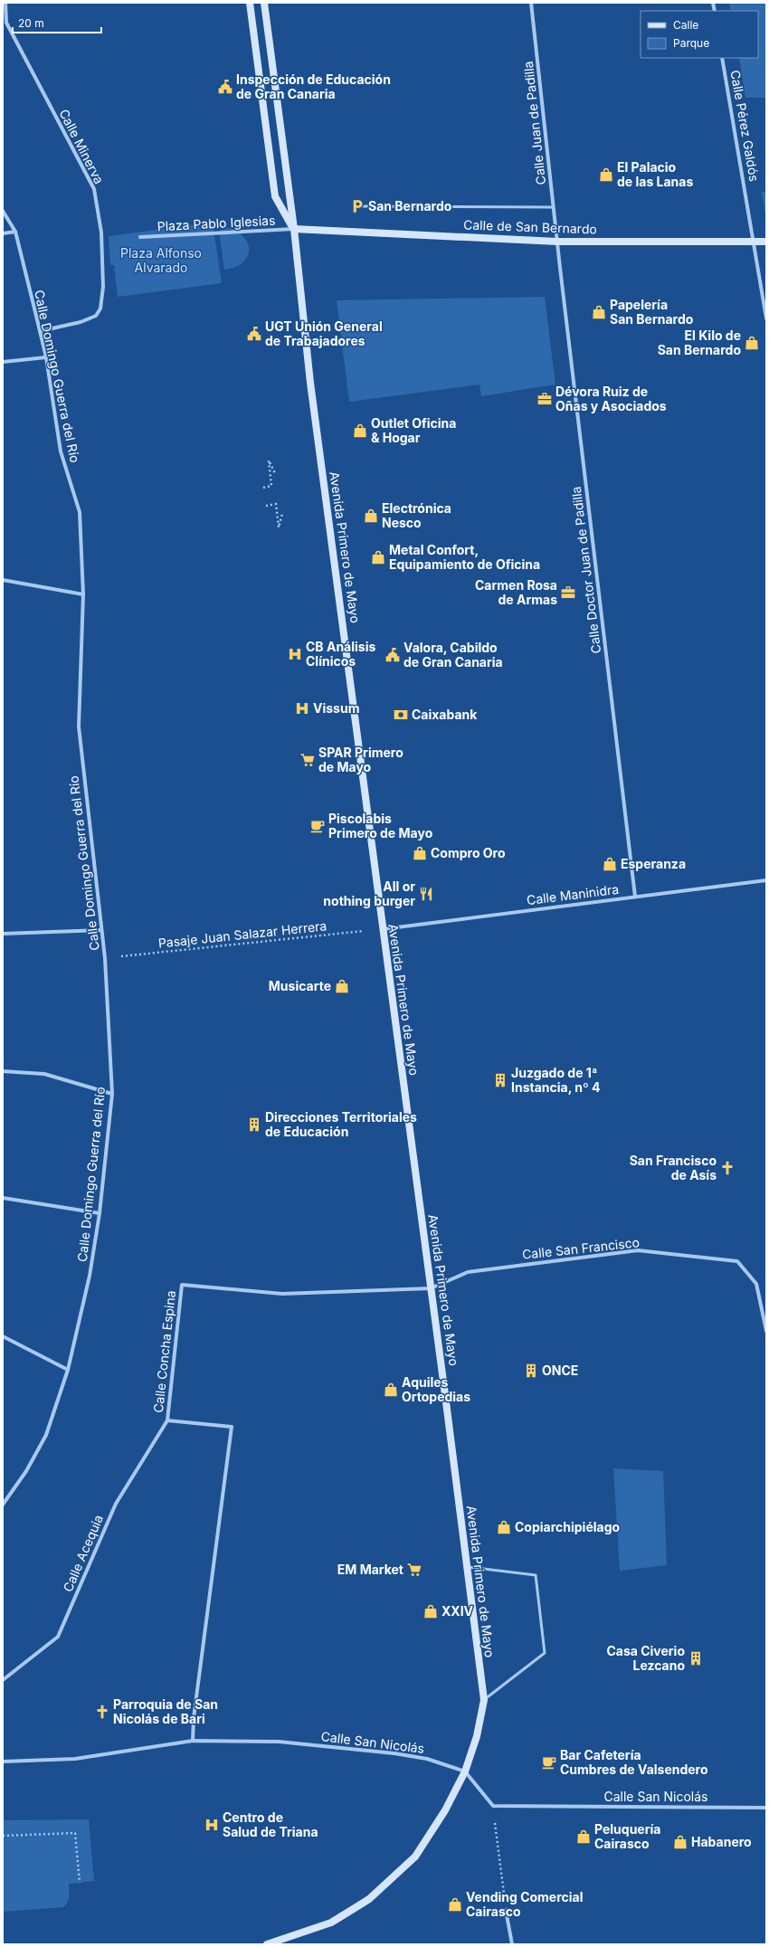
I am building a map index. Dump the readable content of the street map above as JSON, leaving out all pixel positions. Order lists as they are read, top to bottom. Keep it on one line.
{"streets":{"street":["Calle Juan de Padilla","Calle Pérez Galdós","Calle Minerva","Plaza Pablo Iglesias","Calle de San Bernardo","Calle Domingo Guerra del Río","Avenida Primero de Mayo","Calle Doctor Juan de Padilla","Calle Maninidra","Calle San Francisco","Calle Concha Espina","Calle Acequia","Calle San Nicolás"],"path":["Pasaje Juan Salazar Herrera"]},"crossings":[["Calle Juan de Padilla","Calle de San Bernardo"],["Calle Juan de Padilla","Calle Doctor Juan de Padilla"],["Calle Pérez Galdós","Calle de San Bernardo"],["Calle Minerva","Calle Domingo Guerra del Río"],["Plaza Pablo Iglesias","Calle de San Bernardo"],["Plaza Pablo Iglesias","Avenida Primero de Mayo"],["Calle de San Bernardo","Avenida Primero de Mayo"],["Calle de San Bernardo","Calle Doctor Juan de Padilla"],["Calle Domingo Guerra del Río","Pasaje Juan Salazar Herrera"],["Avenida Primero de Mayo","Calle Maninidra"],["Avenida Primero de Mayo","Pasaje Juan Salazar Herrera"],["Avenida Primero de Mayo","Calle San Francisco"],["Avenida Primero de Mayo","Calle Concha Espina"],["Avenida Primero de Mayo","Calle San Nicolás"],["Calle Doctor Juan de Padilla","Calle Maninidra"],["Calle Maninidra","Pasaje Juan Salazar Herrera"],["Calle San Francisco","Calle Concha Espina"],["Calle Concha Espina","Calle Acequia"],["Calle Concha Espina","Calle San Nicolás"]],"parks":["Plaza Alfonso Alvarado"],"places":{"public building":["Inspección de Educación de Gran Canaria","UGT Unión General de Trabajadores","Valora, Cabildo de Gran Canaria"],"shop":["El Palacio de las Lanas","Papelería San Bernardo","El Kilo de San Bernardo","Outlet Oficina & Hogar","Electrónica Nesco","Metal Confort, Equipamiento de Oficina","Compro Oro","Esperanza","Musicarte","Aquiles Ortopedias","Copiarchipiélago","XXIV","Peluquería Cairasco","Habanero","Vending Comercial Cairasco"],"parking":["San Bernardo"],"office":["Dévora Ruiz de Oñas y Asociados","Carmen Rosa de Armas"],"hospital":["CB Análisis Clínicos","Vissum","Centro de Salud de Triana"],"bank":["Caixabank"],"supermarket":["SPAR Primero de Mayo","EM Market"],"cafe":["Piscolabis Primero de Mayo","Bar Cafetería Cumbres de Valsendero"],"restaurant":["All or nothing burger"],"building":["Juzgado de 1ª Instancia, nº 4","Direcciones Territoriales de Educación","ONCE","Casa Civerio Lezcano"],"church":["San Francisco de Asís","Parroquia de San Nicolás de Bari"]},"legend":["Calle","Parque"],"scale_bar":"20 m"}
